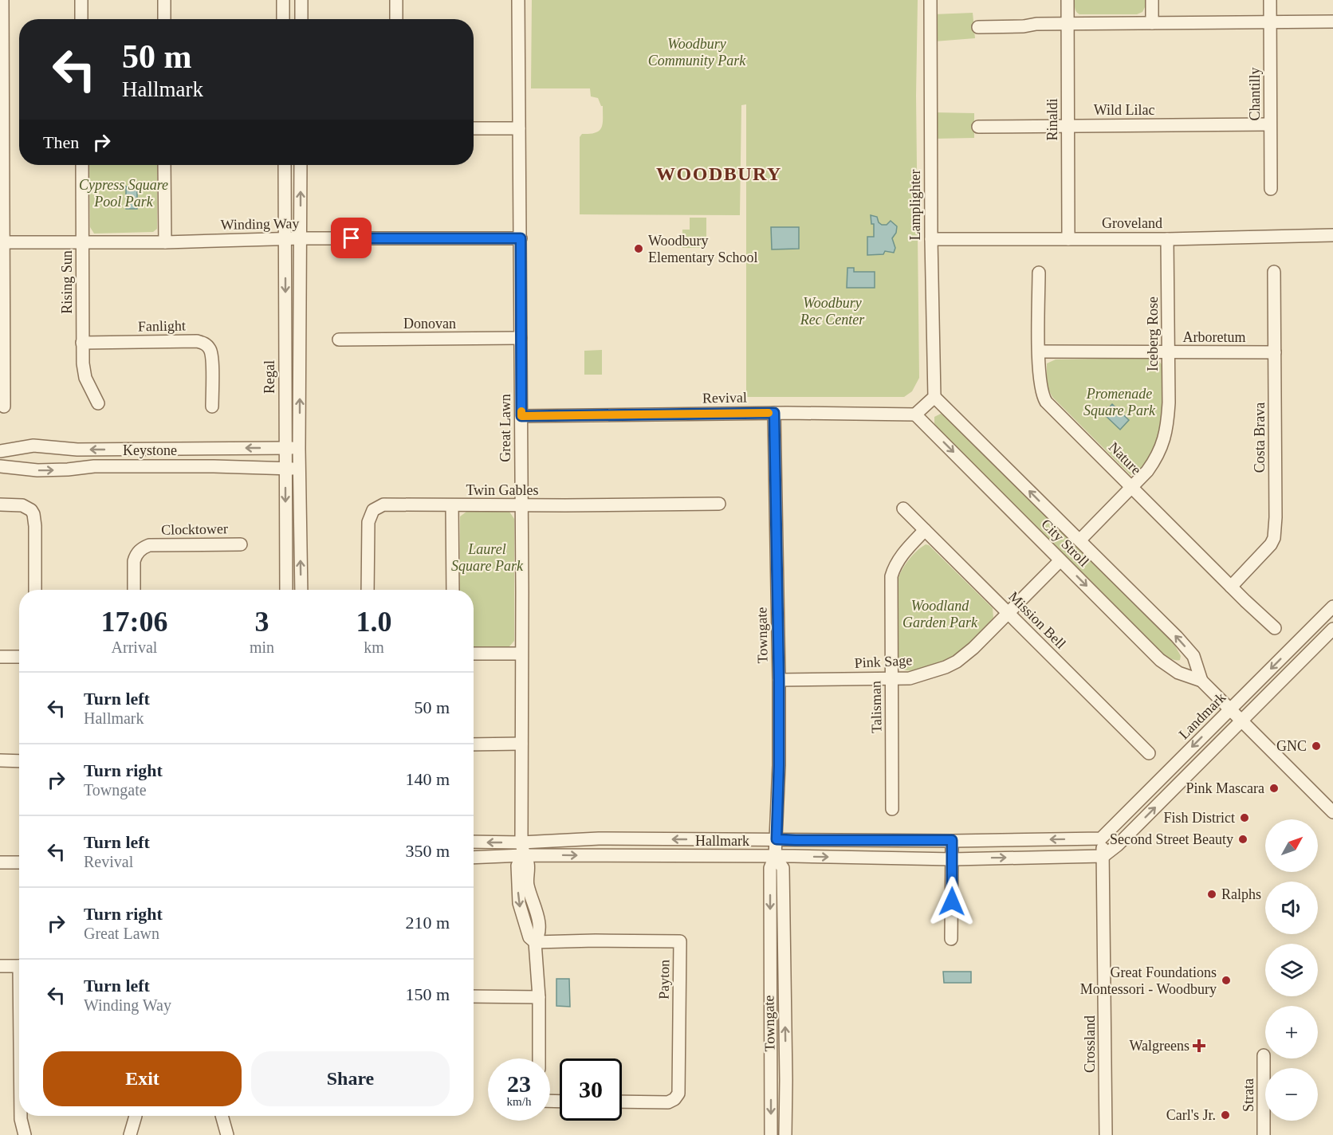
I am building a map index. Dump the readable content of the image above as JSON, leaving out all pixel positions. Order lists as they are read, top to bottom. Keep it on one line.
{"streets":{"street":["Chantilly","Wild Lilac","Rinaldi","Lamplighter","Groveland","Winding Way","Rising Sun","Donovan","Fanlight","Iceberg Rose","Arboretum","Regal","Revival","Great Lawn","Costa Brava","Keystone","Nature","Twin Gables","Clocktower","City Stroll","Mission Bell","Towngate","Pink Sage","Talisman","Landmark","Hallmark","Payton","Crossland","Strata"]},"crossings":[["Chantilly","Wild Lilac"],["Wild Lilac","Rinaldi"],["Rinaldi","Groveland"],["Lamplighter","Groveland"],["Lamplighter","City Stroll"],["Groveland","Iceberg Rose"],["Winding Way","Rising Sun"],["Winding Way","Regal"],["Winding Way","Great Lawn"],["Rising Sun","Fanlight"],["Donovan","Great Lawn"],["Iceberg Rose","Arboretum"],["Iceberg Rose","Nature"],["Iceberg Rose","City Stroll"],["Arboretum","Costa Brava"],["Arboretum","Nature"],["Regal","Keystone"],["Revival","Great Lawn"],["Revival","City Stroll"],["Revival","Towngate"],["Great Lawn","Twin Gables"],["Great Lawn","Hallmark"],["Costa Brava","Nature"],["City Stroll","Pink Sage"],["City Stroll","Landmark"],["Mission Bell","Pink Sage"],["Mission Bell","Talisman"],["Towngate","Pink Sage"],["Towngate","Hallmark"],["Pink Sage","Talisman"],["Landmark","Hallmark"],["Landmark","Crossland"],["Hallmark","Crossland"]],"districts":["WOODBURY"],"parks":["Woodbury Community Park","Cypress Square Pool Park","Woodbury Rec Center","Promenade Square Park","Laurel Square Park","Woodland Garden Park"],"places":{"other":["Woodbury Elementary School","GNC","Pink Mascara","Fish District","Second Street Beauty","Ralphs","Great Foundations Montessori - Woodbury","Carl's Jr."],"health":["Walgreens"]},"north":"top right","page":{"turn":["50 m","Hallmark"],"then":"Then","eta":["17:06","Arrival","3","min","1.0","km"],"list":[{"name":"Turn left","note":"Hallmark","value":"50 m"},{"name":"Turn right","note":"Towngate","value":"140 m"},{"name":"Turn left","note":"Revival","value":"350 m"},{"name":"Turn right","note":"Great Lawn","value":"210 m"},{"name":"Turn left","note":"Winding Way","value":"150 m"}],"map_buttons":["+","−"],"buttons":["Exit","Share"],"speed":"23 km/h","limit":"30"}}
